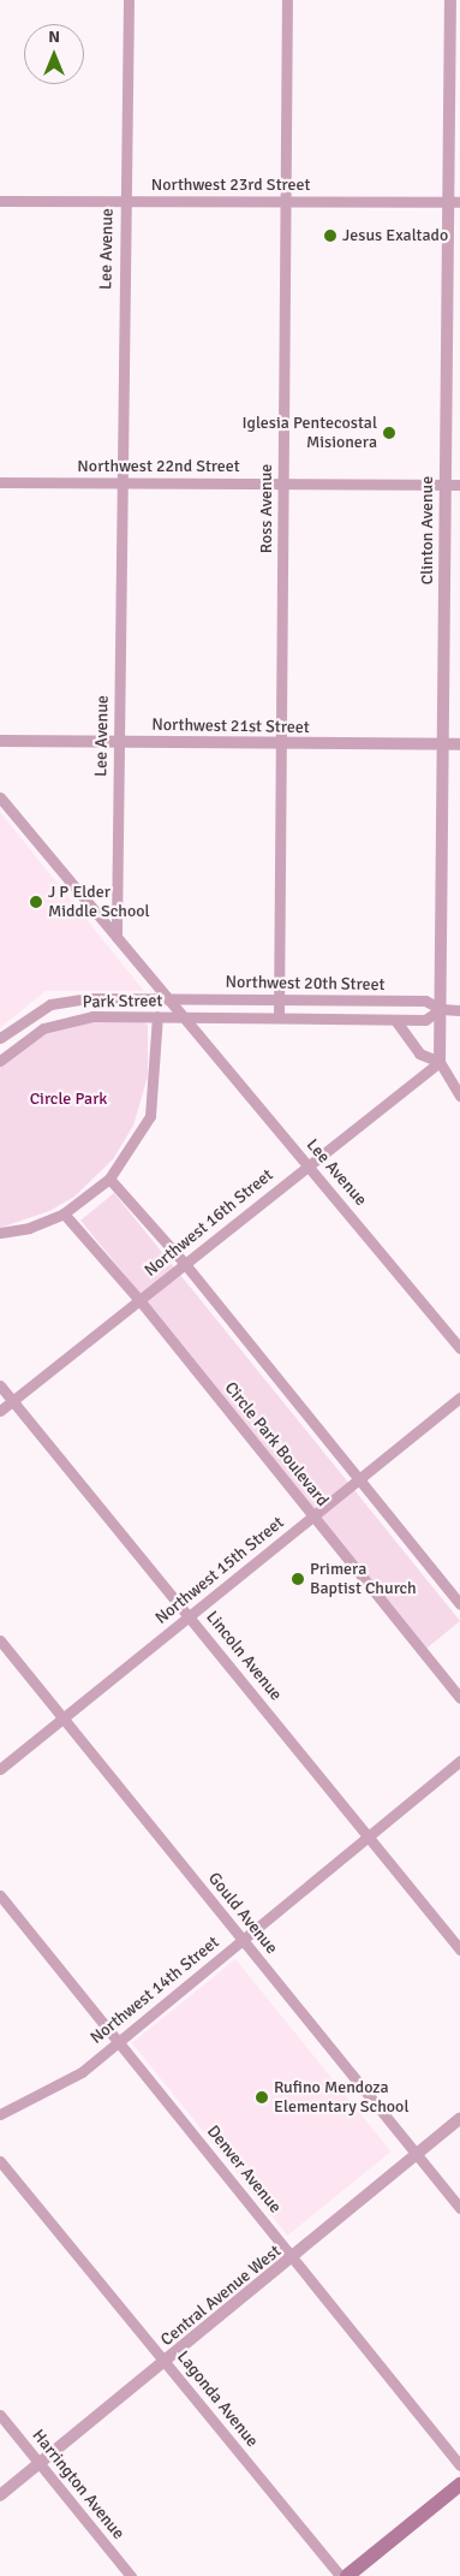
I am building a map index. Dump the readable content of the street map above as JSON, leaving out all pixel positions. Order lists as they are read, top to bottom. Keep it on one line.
{"streets":{"street":["Northwest 23rd Street","Lee Avenue","Northwest 22nd Street","Ross Avenue","Clinton Avenue","Northwest 21st Street","Northwest 20th Street","Park Street","Northwest 16th Street","Circle Park Boulevard","Northwest 15th Street","Lincoln Avenue","Gould Avenue","Northwest 14th Street","Denver Avenue","Central Avenue West","Lagonda Avenue","Harrington Avenue"]},"crossings":[["Northwest 23rd Street","Lee Avenue"],["Northwest 23rd Street","Ross Avenue"],["Northwest 23rd Street","Clinton Avenue"],["Lee Avenue","Northwest 22nd Street"],["Lee Avenue","Northwest 21st Street"],["Lee Avenue","Northwest 20th Street"],["Lee Avenue","Park Street"],["Lee Avenue","Northwest 16th Street"],["Northwest 22nd Street","Ross Avenue"],["Northwest 22nd Street","Clinton Avenue"],["Ross Avenue","Northwest 21st Street"],["Ross Avenue","Northwest 20th Street"],["Clinton Avenue","Northwest 21st Street"],["Clinton Avenue","Northwest 20th Street"],["Clinton Avenue","Northwest 16th Street"],["Northwest 20th Street","Park Street"],["Northwest 16th Street","Circle Park Boulevard"],["Northwest 16th Street","Lincoln Avenue"],["Circle Park Boulevard","Northwest 15th Street"],["Northwest 15th Street","Lincoln Avenue"],["Northwest 15th Street","Gould Avenue"],["Lincoln Avenue","Northwest 14th Street"],["Gould Avenue","Northwest 14th Street"],["Gould Avenue","Central Avenue West"],["Northwest 14th Street","Denver Avenue"],["Denver Avenue","Central Avenue West"],["Central Avenue West","Lagonda Avenue"],["Central Avenue West","Harrington Avenue"]],"parks":["Circle Park"],"places":["Jesus Exaltado","Iglesia Pentecostal Misionera","J P Elder Middle School","Primera Baptist Church","Rufino Mendoza Elementary School"],"north":"top"}
